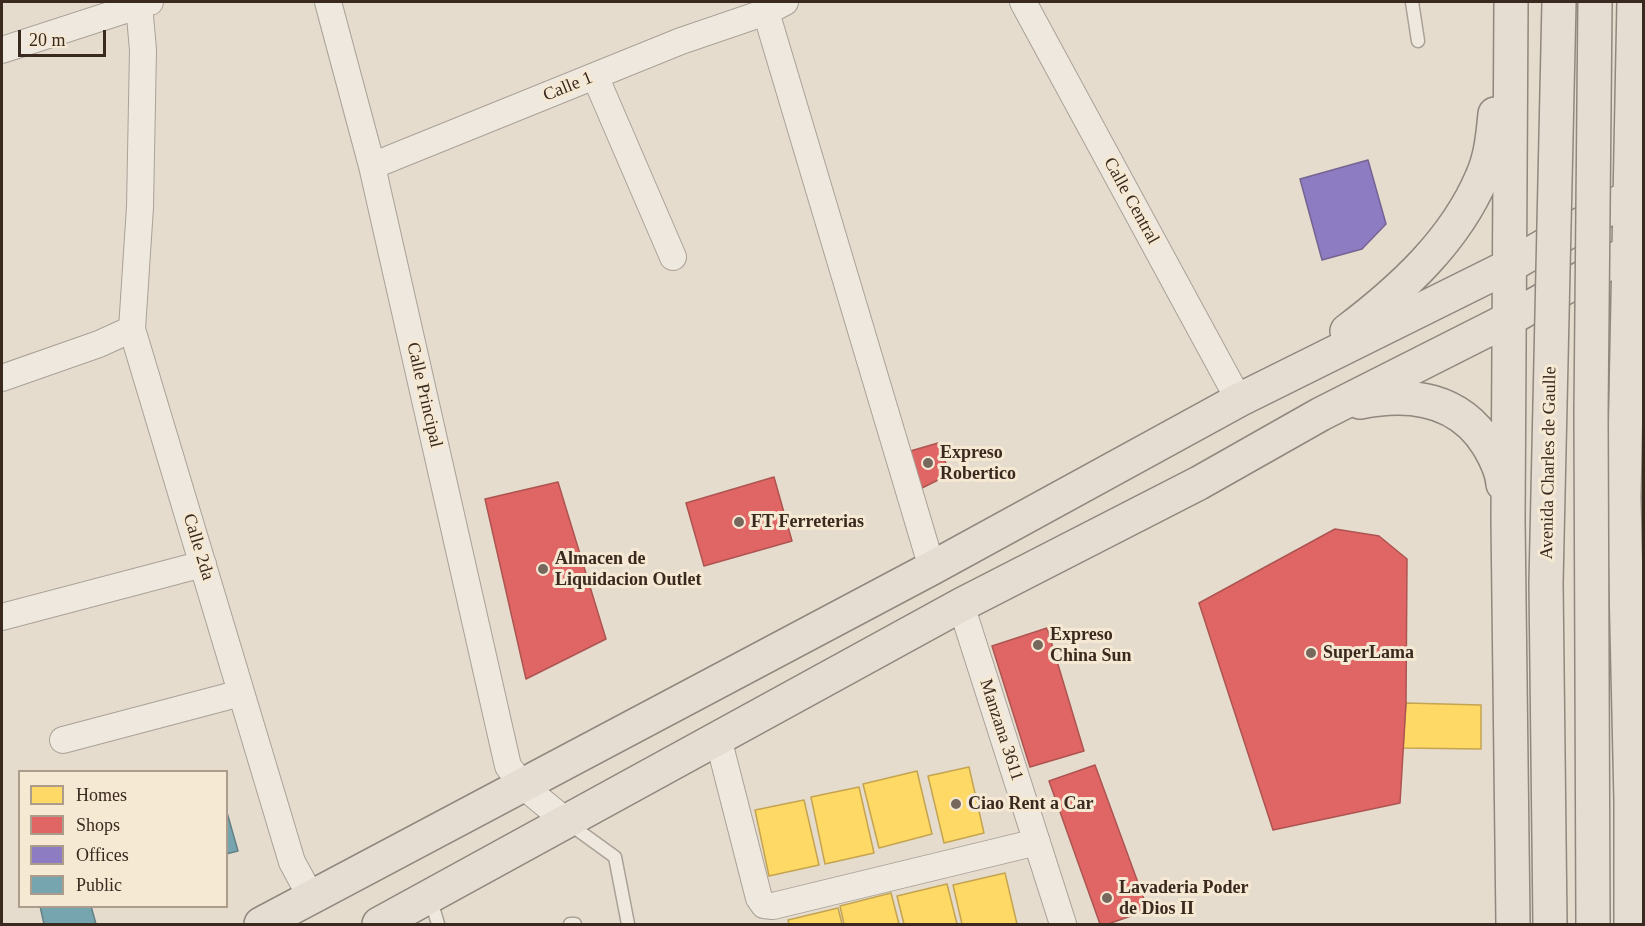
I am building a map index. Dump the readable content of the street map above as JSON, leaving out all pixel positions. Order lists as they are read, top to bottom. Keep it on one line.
{"streets":{"main road":["Avenida Charles de Gaulle"],"street":["Calle 1","Calle Central","Calle Principal","Calle 2da","Manzana 3611"]},"crossings":[["Calle 1","Calle Principal"]],"places":["Expreso Robertico","FT Ferreterias","Almacen de Liquidacion Outlet","Expreso China Sun","SuperLama","Ciao Rent a Car","Lavaderia Poder de Dios II"],"legend":["Homes","Shops","Offices","Public"],"scale_bar":"20 m"}
